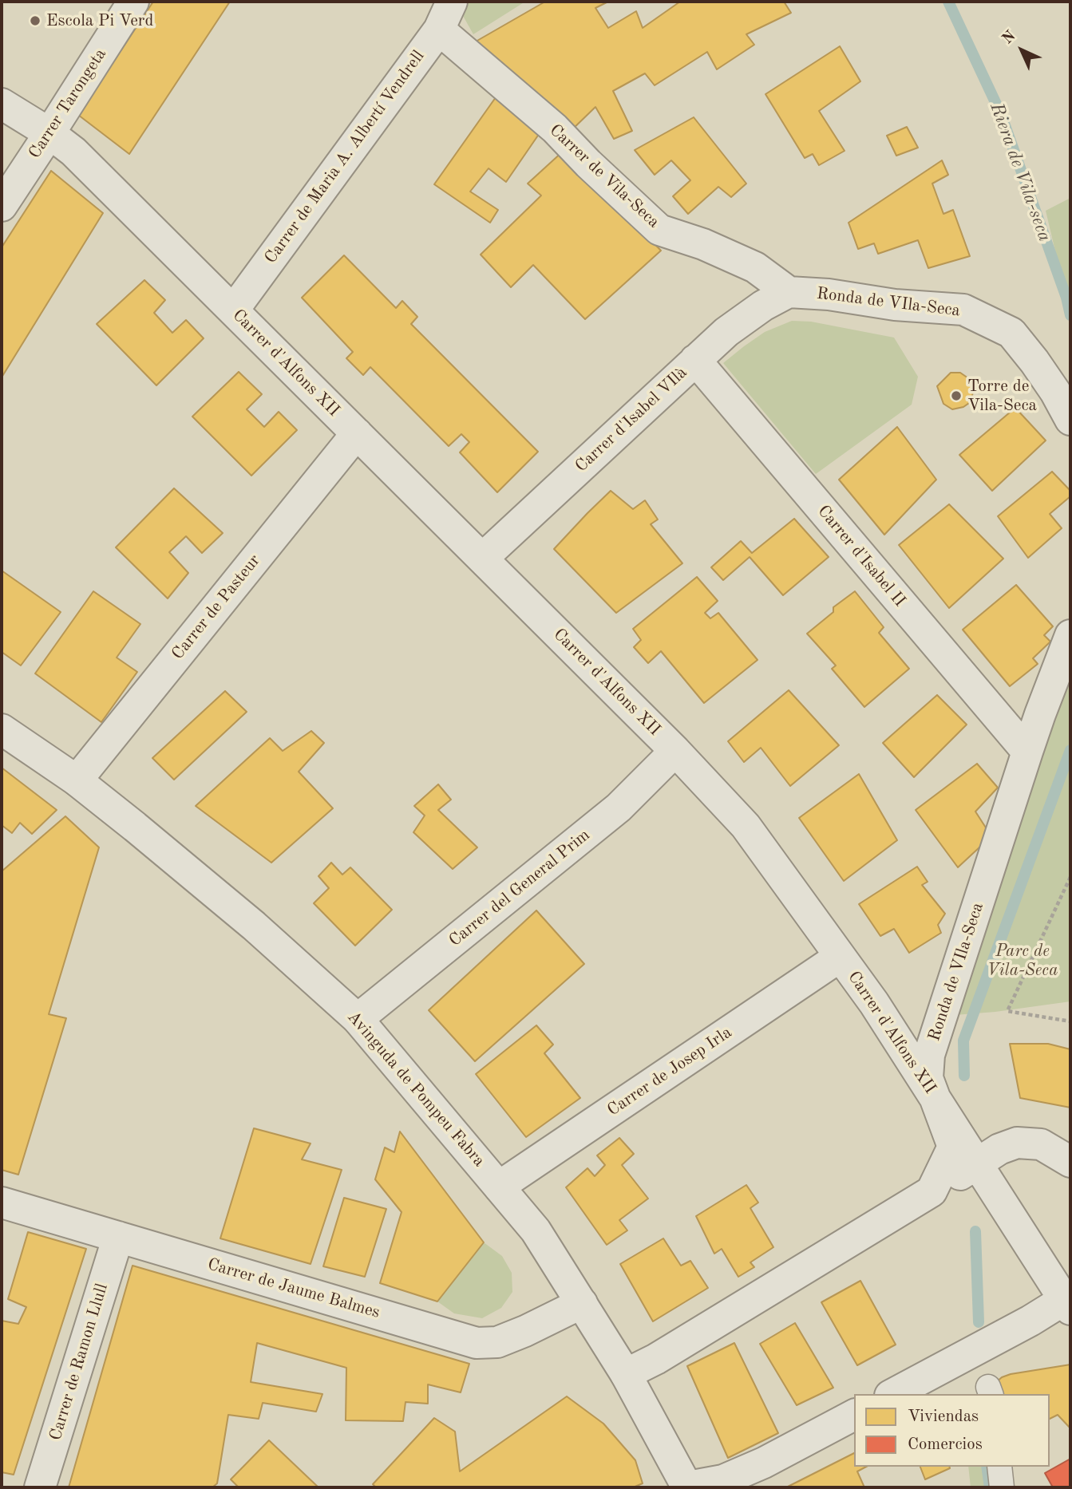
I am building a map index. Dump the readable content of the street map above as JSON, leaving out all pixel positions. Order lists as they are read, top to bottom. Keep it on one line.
{"streets":{"street":["Carrer Tarongeta","Carrer de Maria A. Albertí Vendrell","Carrer de Vila-Seca","Ronda de VIla-Seca","Carrer d'Alfons XII","Carrer d'Isabel VIlà","Carrer d'Isabel II","Carrer de Pasteur","Carrer del General Prim","Carrer de Josep Irla","Avinguda de Pompeu Fabra","Carrer de Jaume Balmes","Carrer de Ramon Llull"]},"crossings":[["Carrer Tarongeta","Carrer d'Alfons XII"],["Carrer de Maria A. Albertí Vendrell","Carrer de Vila-Seca"],["Carrer de Maria A. Albertí Vendrell","Carrer d'Alfons XII"],["Carrer de Vila-Seca","Ronda de VIla-Seca"],["Carrer de Vila-Seca","Carrer d'Isabel VIlà"],["Ronda de VIla-Seca","Carrer d'Alfons XII"],["Ronda de VIla-Seca","Carrer d'Isabel VIlà"],["Ronda de VIla-Seca","Carrer d'Isabel II"],["Carrer d'Alfons XII","Carrer d'Isabel VIlà"],["Carrer d'Alfons XII","Carrer de Pasteur"],["Carrer d'Alfons XII","Carrer del General Prim"],["Carrer d'Alfons XII","Carrer de Josep Irla"],["Carrer d'Isabel VIlà","Carrer d'Isabel II"],["Carrer de Pasteur","Avinguda de Pompeu Fabra"],["Carrer del General Prim","Avinguda de Pompeu Fabra"],["Carrer de Josep Irla","Avinguda de Pompeu Fabra"],["Avinguda de Pompeu Fabra","Carrer de Jaume Balmes"],["Carrer de Jaume Balmes","Carrer de Ramon Llull"]],"water":["Riera de Vila-seca"],"parks":["Parc de Vila-Seca"],"places":["Escola Pi Verd","Torre de Vila-Seca"],"legend":["Viviendas","Comercios"],"north":"top left"}
